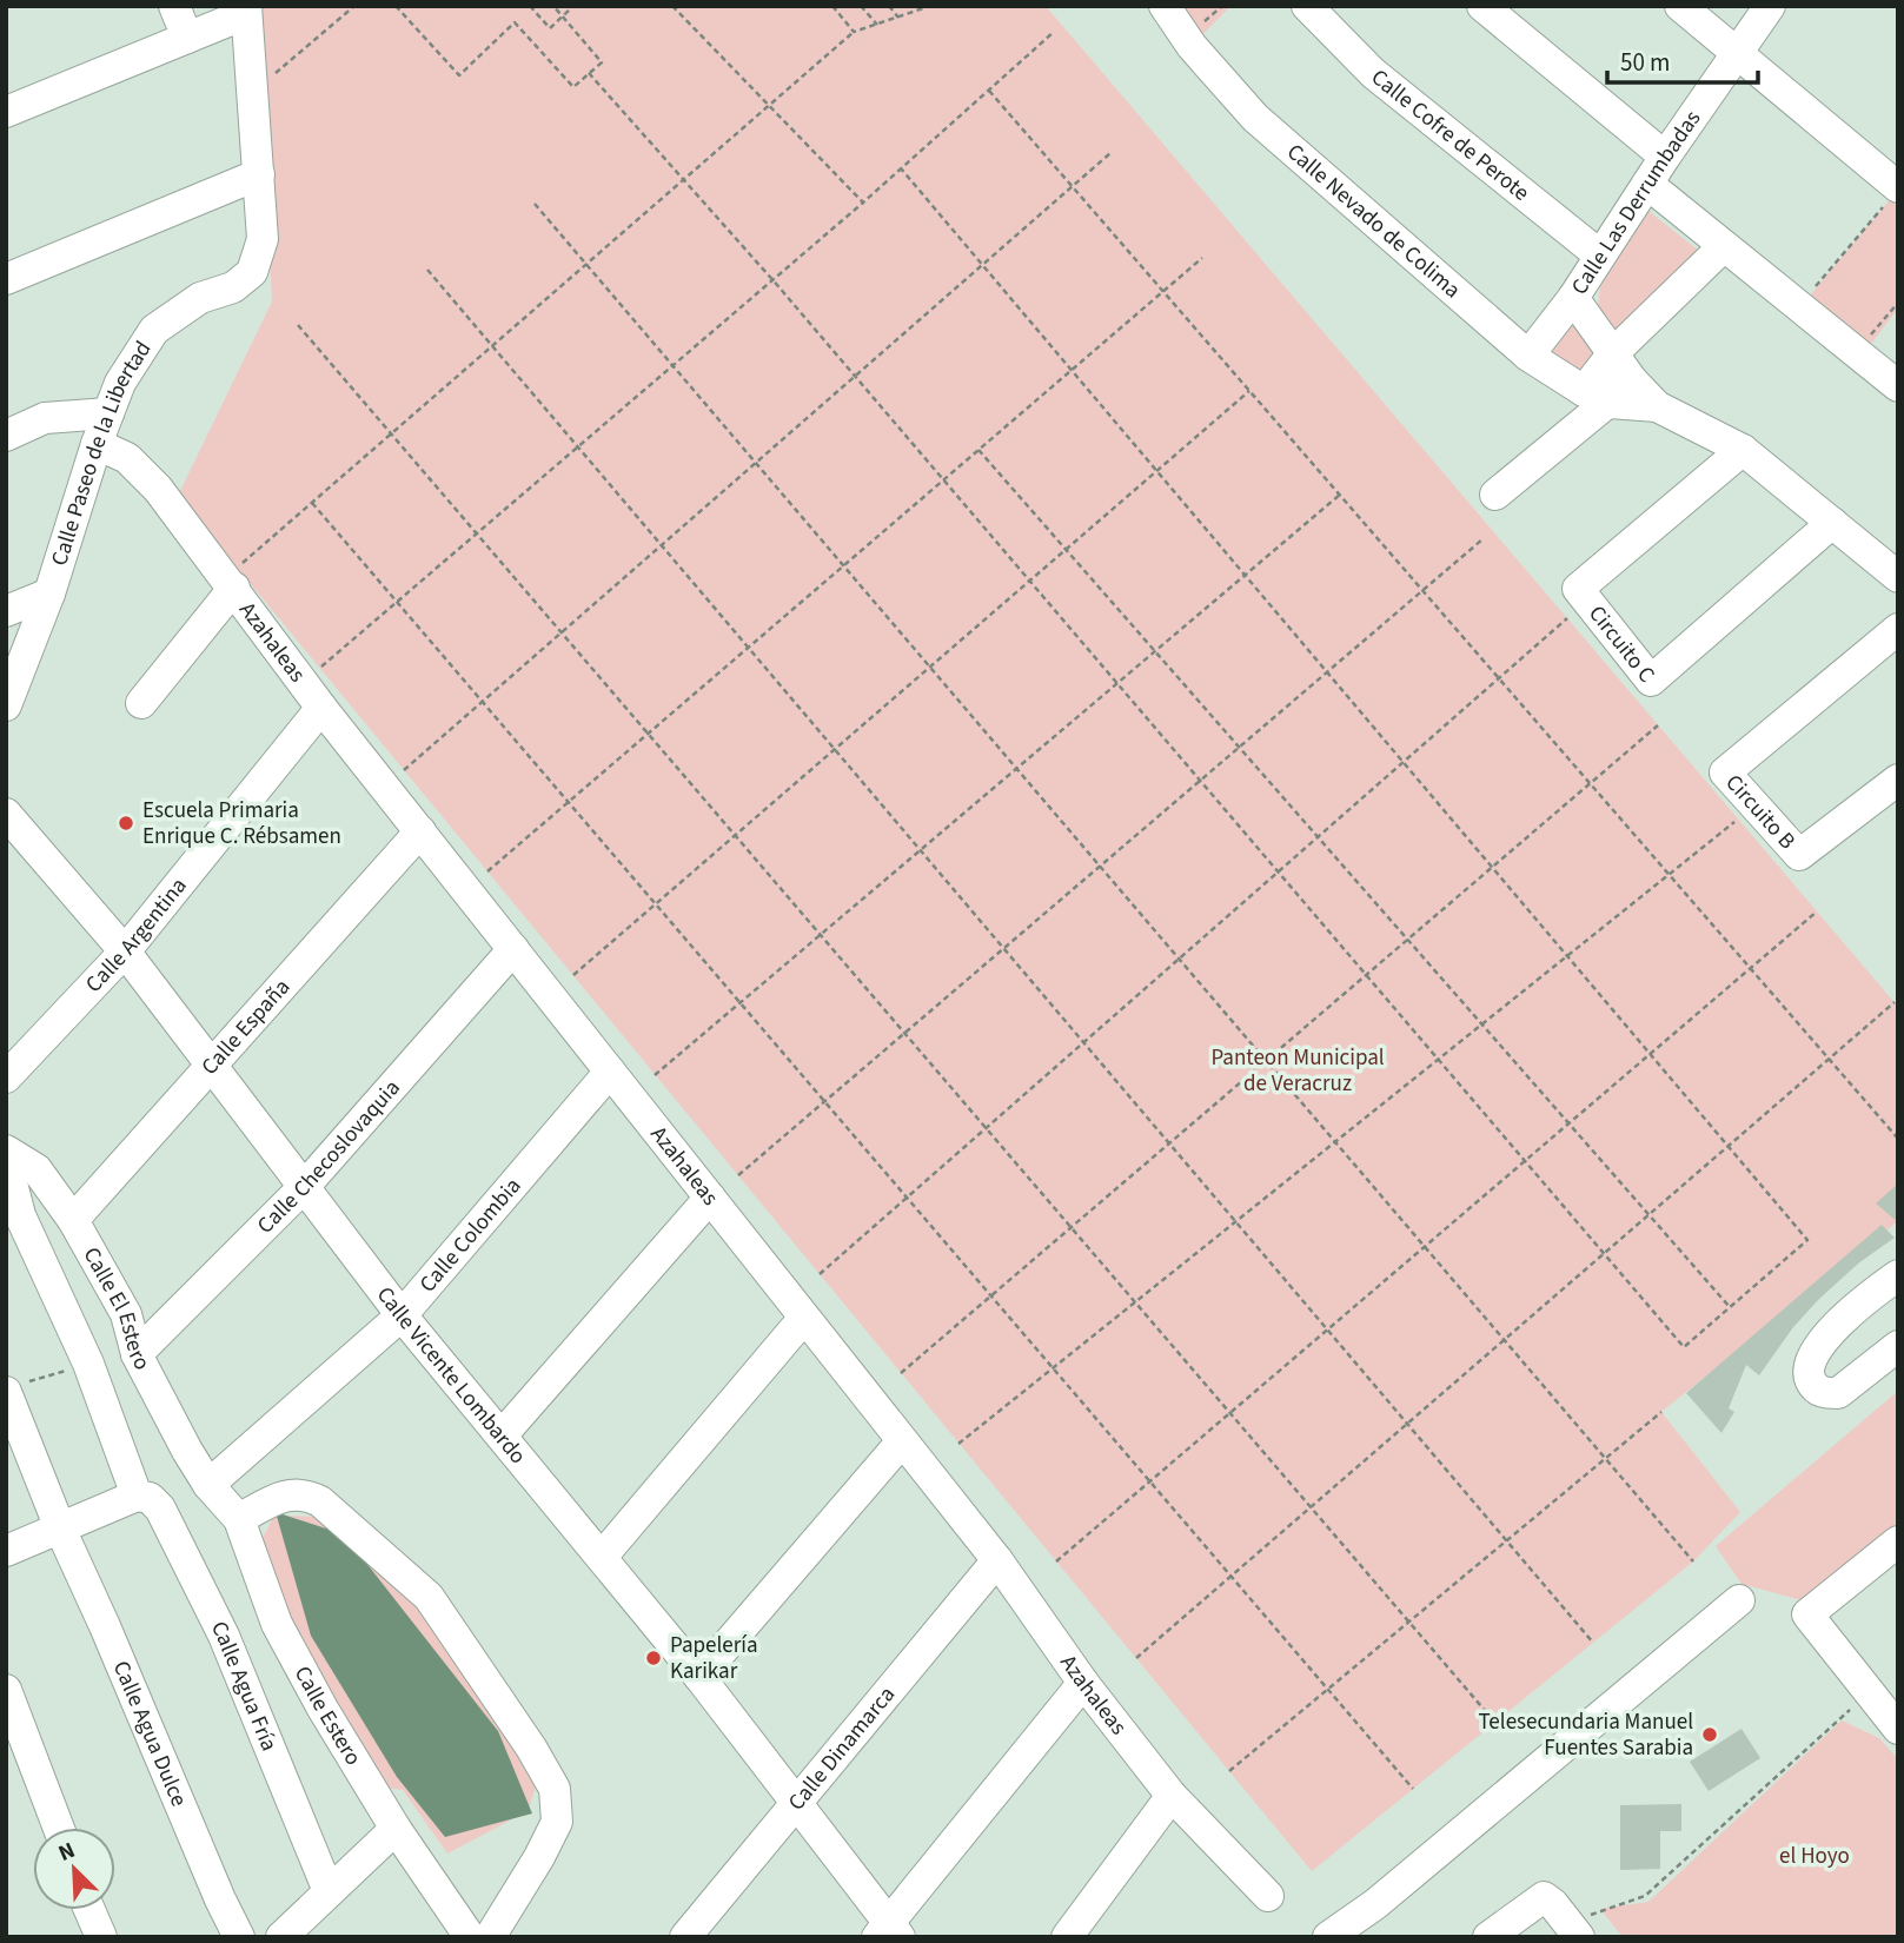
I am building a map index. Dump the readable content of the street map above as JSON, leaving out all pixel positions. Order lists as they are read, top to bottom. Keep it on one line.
{"streets":{"street":["Calle Cofre de Perote","Calle Las Derrumbadas","Calle Nevado de Colima","Calle Paseo de la Libertad","Circuito C","Azahaleas","Circuito B","Calle Argentina","Calle España","Calle Checoslovaquia","Calle Colombia","Calle El Estero","Calle Vicente Lombardo","Calle Agua Fría","Calle Estero","Calle Agua Dulce","Calle Dinamarca"]},"crossings":[["Calle Cofre de Perote","Calle Las Derrumbadas"],["Calle Las Derrumbadas","Calle Nevado de Colima"],["Calle Paseo de la Libertad","Azahaleas"],["Azahaleas","Calle Argentina"],["Azahaleas","Calle España"],["Azahaleas","Calle Checoslovaquia"],["Azahaleas","Calle Colombia"],["Azahaleas","Calle Dinamarca"],["Calle Argentina","Calle Vicente Lombardo"],["Calle España","Calle El Estero"],["Calle España","Calle Vicente Lombardo"],["Calle Checoslovaquia","Calle El Estero"],["Calle Checoslovaquia","Calle Vicente Lombardo"],["Calle Colombia","Calle El Estero"],["Calle Colombia","Calle Vicente Lombardo"],["Calle Colombia","Calle Estero"],["Calle El Estero","Calle Estero"],["Calle Vicente Lombardo","Calle Dinamarca"]],"parks":["Panteon Municipal de Veracruz","el Hoyo"],"places":["Escuela Primaria Enrique C. Rébsamen","Papelería Karikar","Telesecundaria Manuel Fuentes Sarabia"],"scale_bar":"50 m","north":"top left"}
